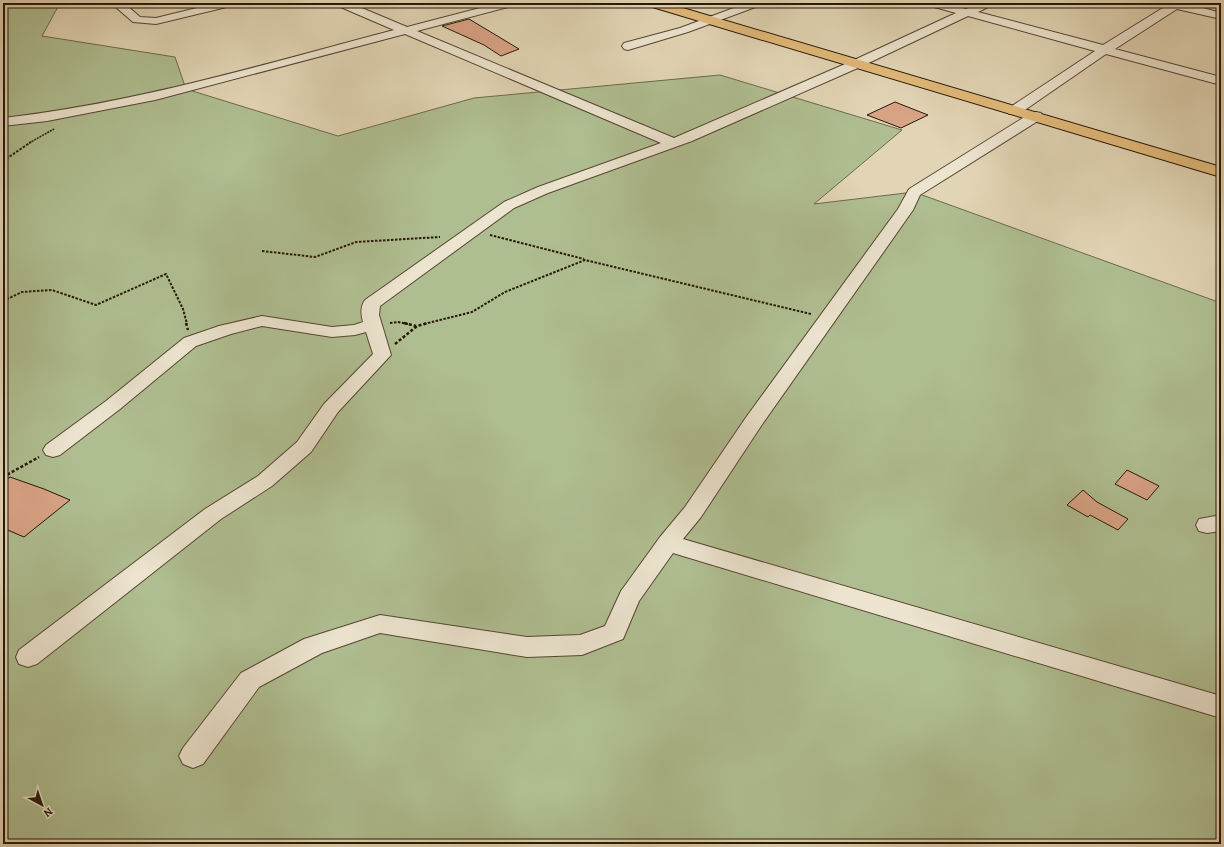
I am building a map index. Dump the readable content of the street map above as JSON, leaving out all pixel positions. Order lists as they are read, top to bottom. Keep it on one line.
{"north":"bottom right"}
